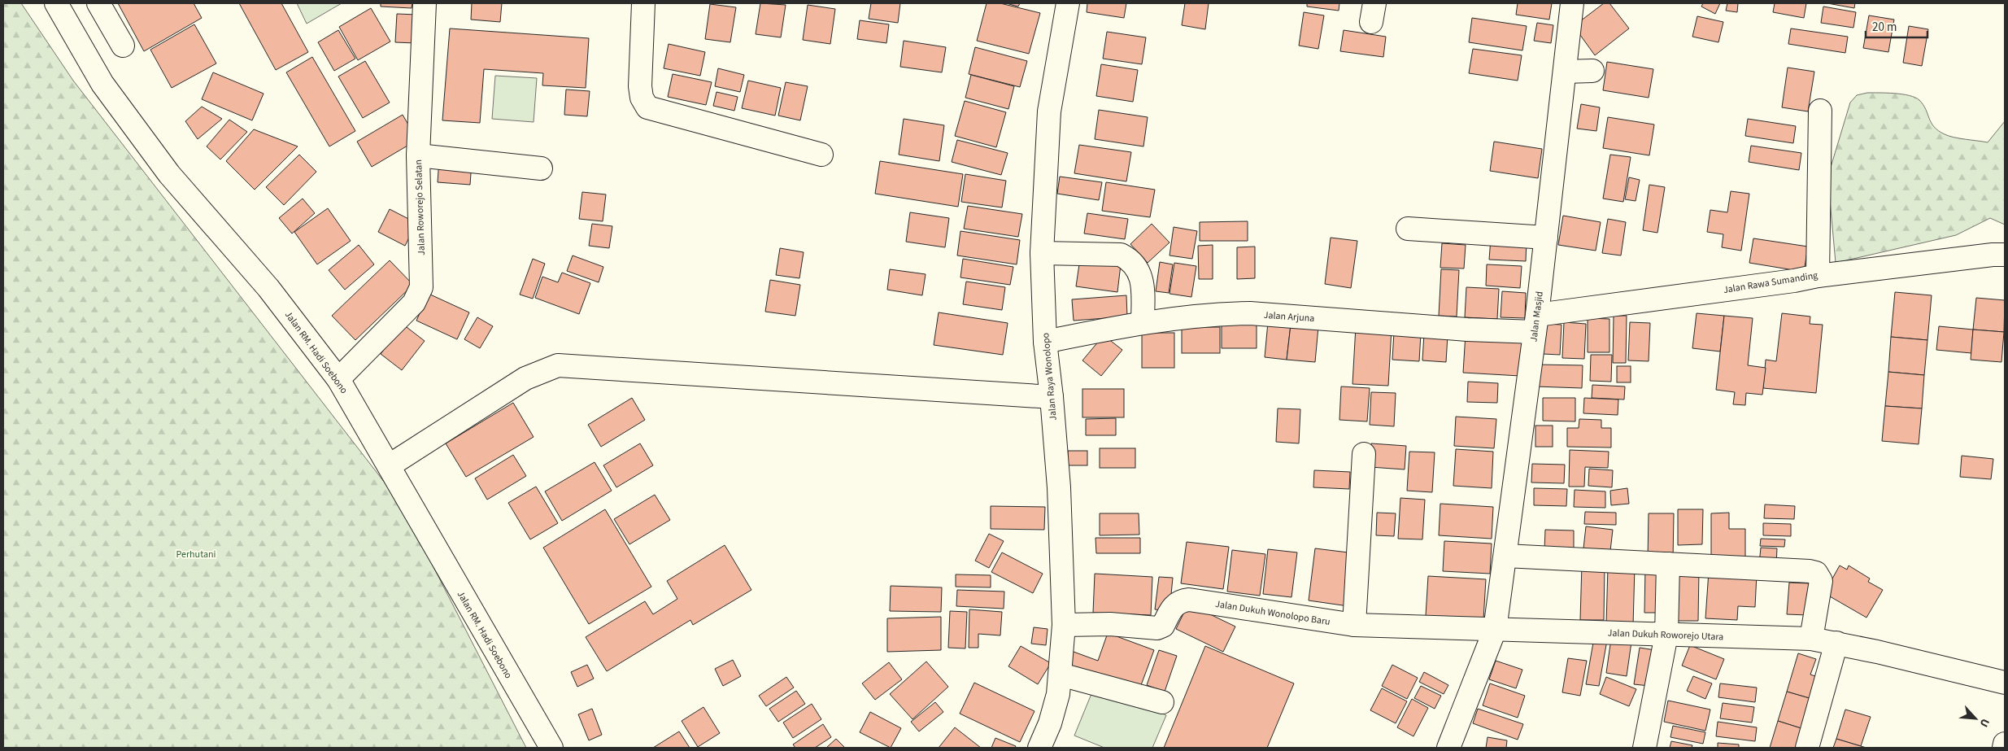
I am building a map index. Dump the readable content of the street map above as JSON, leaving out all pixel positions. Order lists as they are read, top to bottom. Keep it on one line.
{"streets":{"street":["Jalan Roworejo Selatan","Jalan Rawa Sumanding","Jalan Arjuna","Jalan Masjid","Jalan RM. Hadi Soebono","Jalan Raya Wonolopo","Jalan Dukuh Wonolopo Baru","Jalan Dukuh Roworejo Utara"]},"crossings":[["Jalan Roworejo Selatan","Jalan RM. Hadi Soebono"],["Jalan Rawa Sumanding","Jalan Arjuna"],["Jalan Rawa Sumanding","Jalan Masjid"],["Jalan Arjuna","Jalan Masjid"],["Jalan Arjuna","Jalan Raya Wonolopo"],["Jalan Masjid","Jalan Dukuh Wonolopo Baru"],["Jalan Masjid","Jalan Dukuh Roworejo Utara"],["Jalan Raya Wonolopo","Jalan Dukuh Wonolopo Baru"],["Jalan Dukuh Wonolopo Baru","Jalan Dukuh Roworejo Utara"]],"parks":["Perhutani"],"scale_bar":"20 m","north":"bottom right"}
